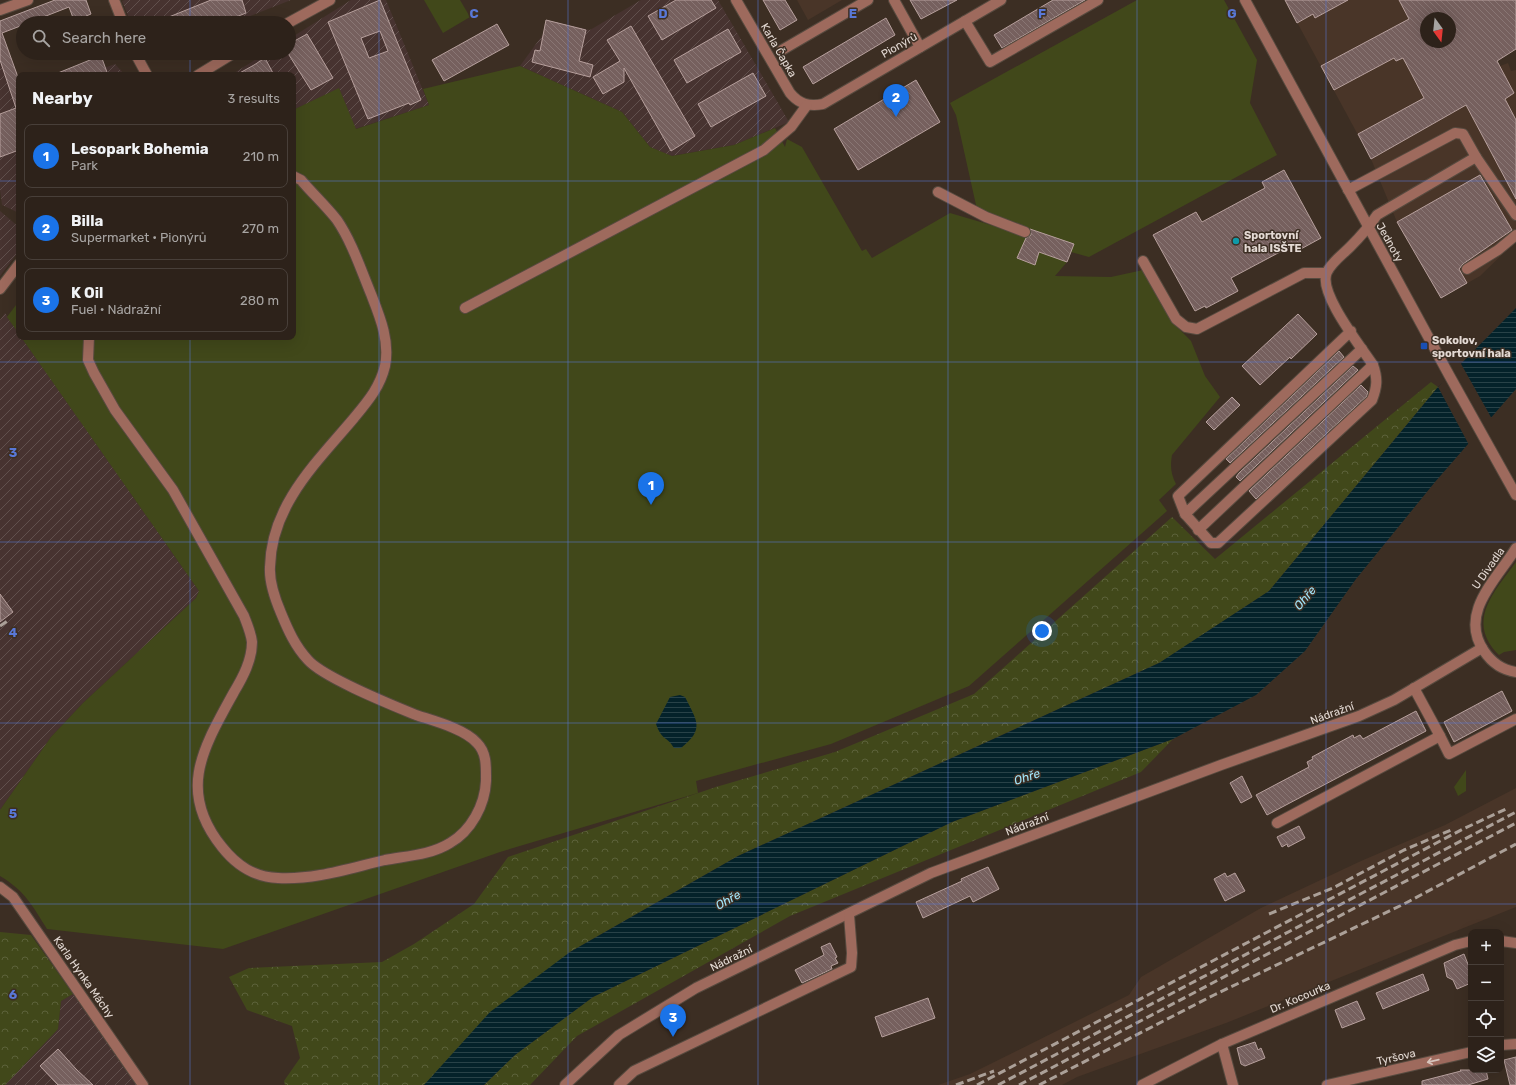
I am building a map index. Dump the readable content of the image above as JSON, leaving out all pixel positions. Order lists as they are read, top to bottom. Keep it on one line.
{"streets":{"street":["Pionýrů","Karla Čapka","Jednoty","U Divadla","Nádražní","Karla Hynka Máchy","Dr. Kocourka","Tyršova"]},"crossings":[["Pionýrů","Karla Čapka"],["U Divadla","Nádražní"]],"one_way":["Tyršova"],"water":["Ohře"],"places":{"other":["Sportovní hala ISŠTE"],"transit":["Sokolov, sportovní hala"]},"north":"bottom","page":{"search":"Search here","heading":["Nearby","3 results"],"pins":["2","1","3"],"list":[{"mark":"1","name":"Lesopark Bohemia","note":"Park","value":"210 m"},{"mark":"2","name":"Billa","note":"Supermarket · Pionýrů","value":"270 m"},{"mark":"3","name":"K Oil","note":"Fuel · Nádražní","value":"280 m"}],"map_buttons":["+","−"]},"grid":{"columns":["C","D","E","F","G"],"rows":["3","4","5","6"]}}
